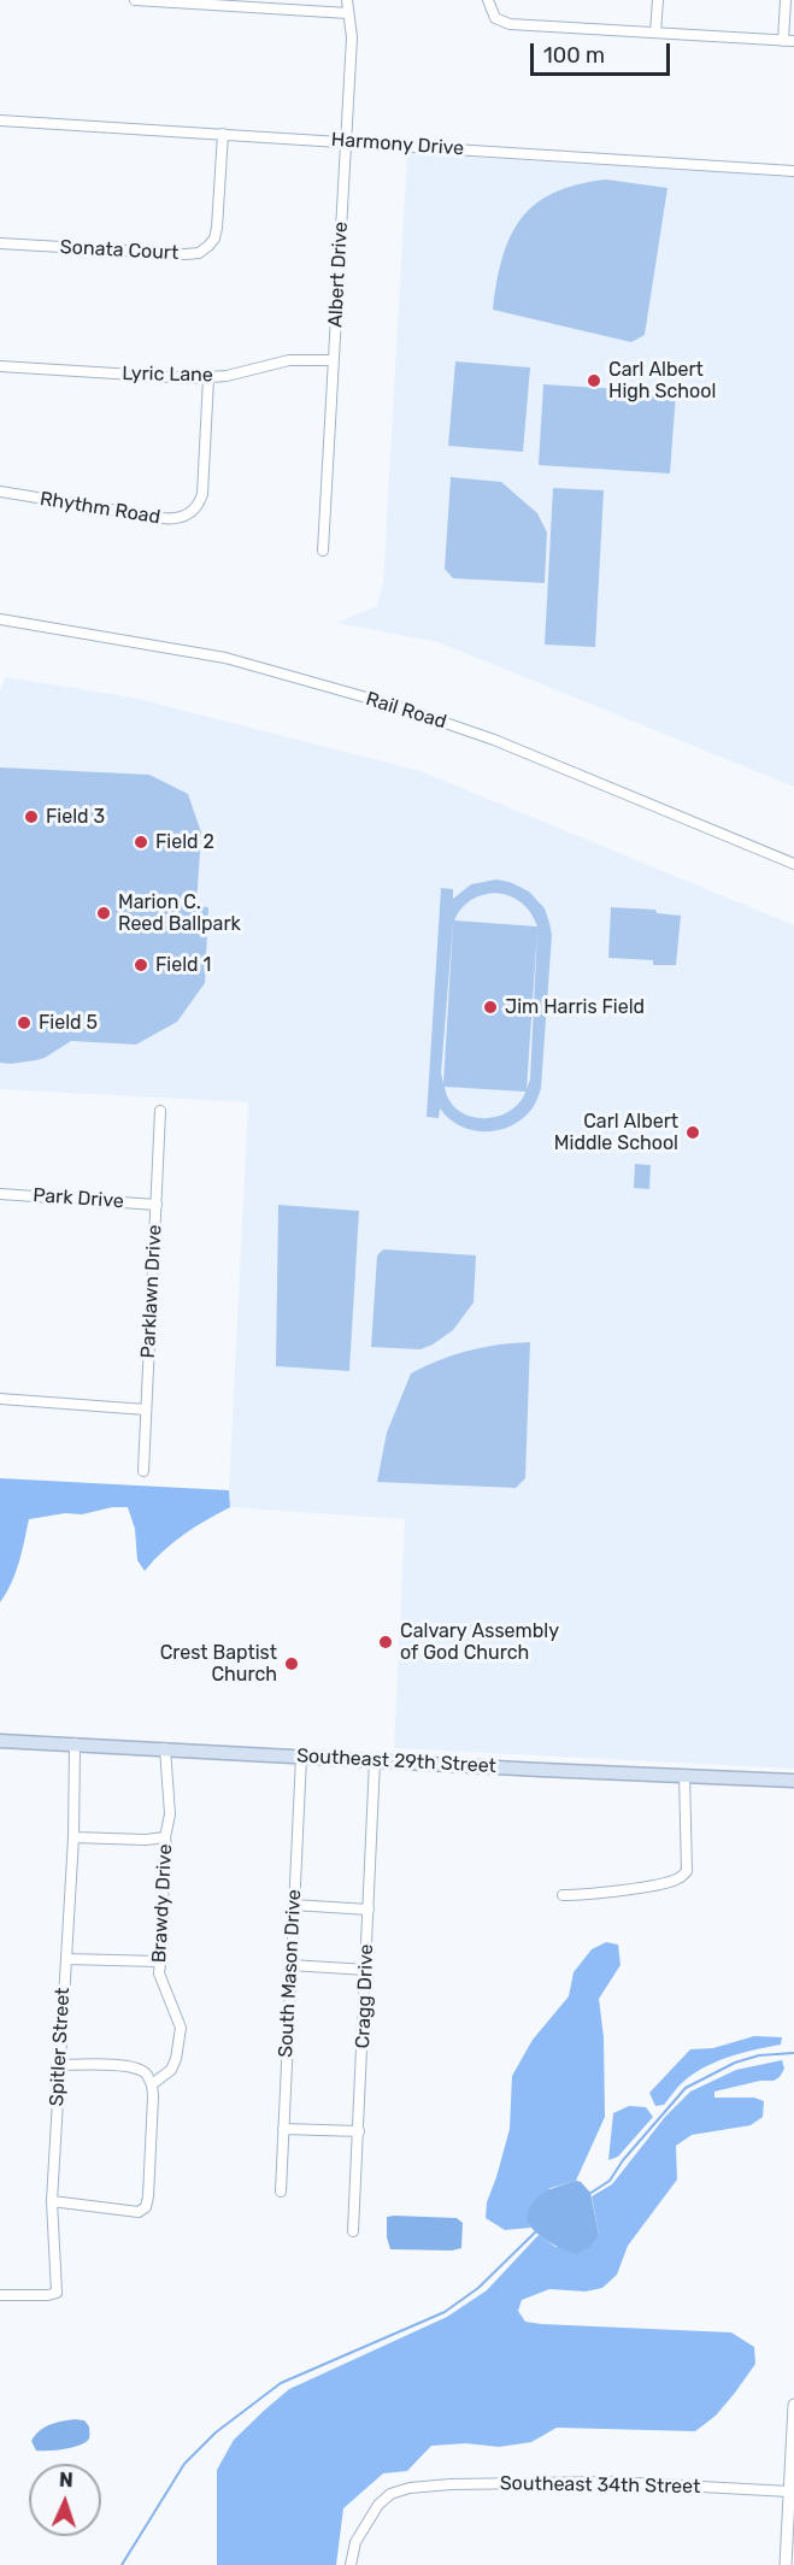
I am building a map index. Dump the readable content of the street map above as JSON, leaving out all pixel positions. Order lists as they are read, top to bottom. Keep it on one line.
{"streets":{"main road":["Southeast 29th Street"],"street":["Harmony Drive","Sonata Court","Albert Drive","Lyric Lane","Rhythm Road","Rail Road","Park Drive","Parklawn Drive","Brawdy Drive","South Mason Drive","Cragg Drive","Spitler Street","Southeast 34th Street"]},"crossings":[["Harmony Drive","Sonata Court"],["Harmony Drive","Albert Drive"],["Albert Drive","Lyric Lane"],["Lyric Lane","Rhythm Road"],["Park Drive","Parklawn Drive"],["Southeast 29th Street","Brawdy Drive"],["Southeast 29th Street","South Mason Drive"],["Southeast 29th Street","Cragg Drive"],["Southeast 29th Street","Spitler Street"]],"places":["Carl Albert High School","Field 3","Field 2","Marion C. Reed Ballpark","Field 1","Jim Harris Field","Field 5","Carl Albert Middle School","Calvary Assembly of God Church","Crest Baptist Church"],"scale_bar":"100 m","north":"top"}
